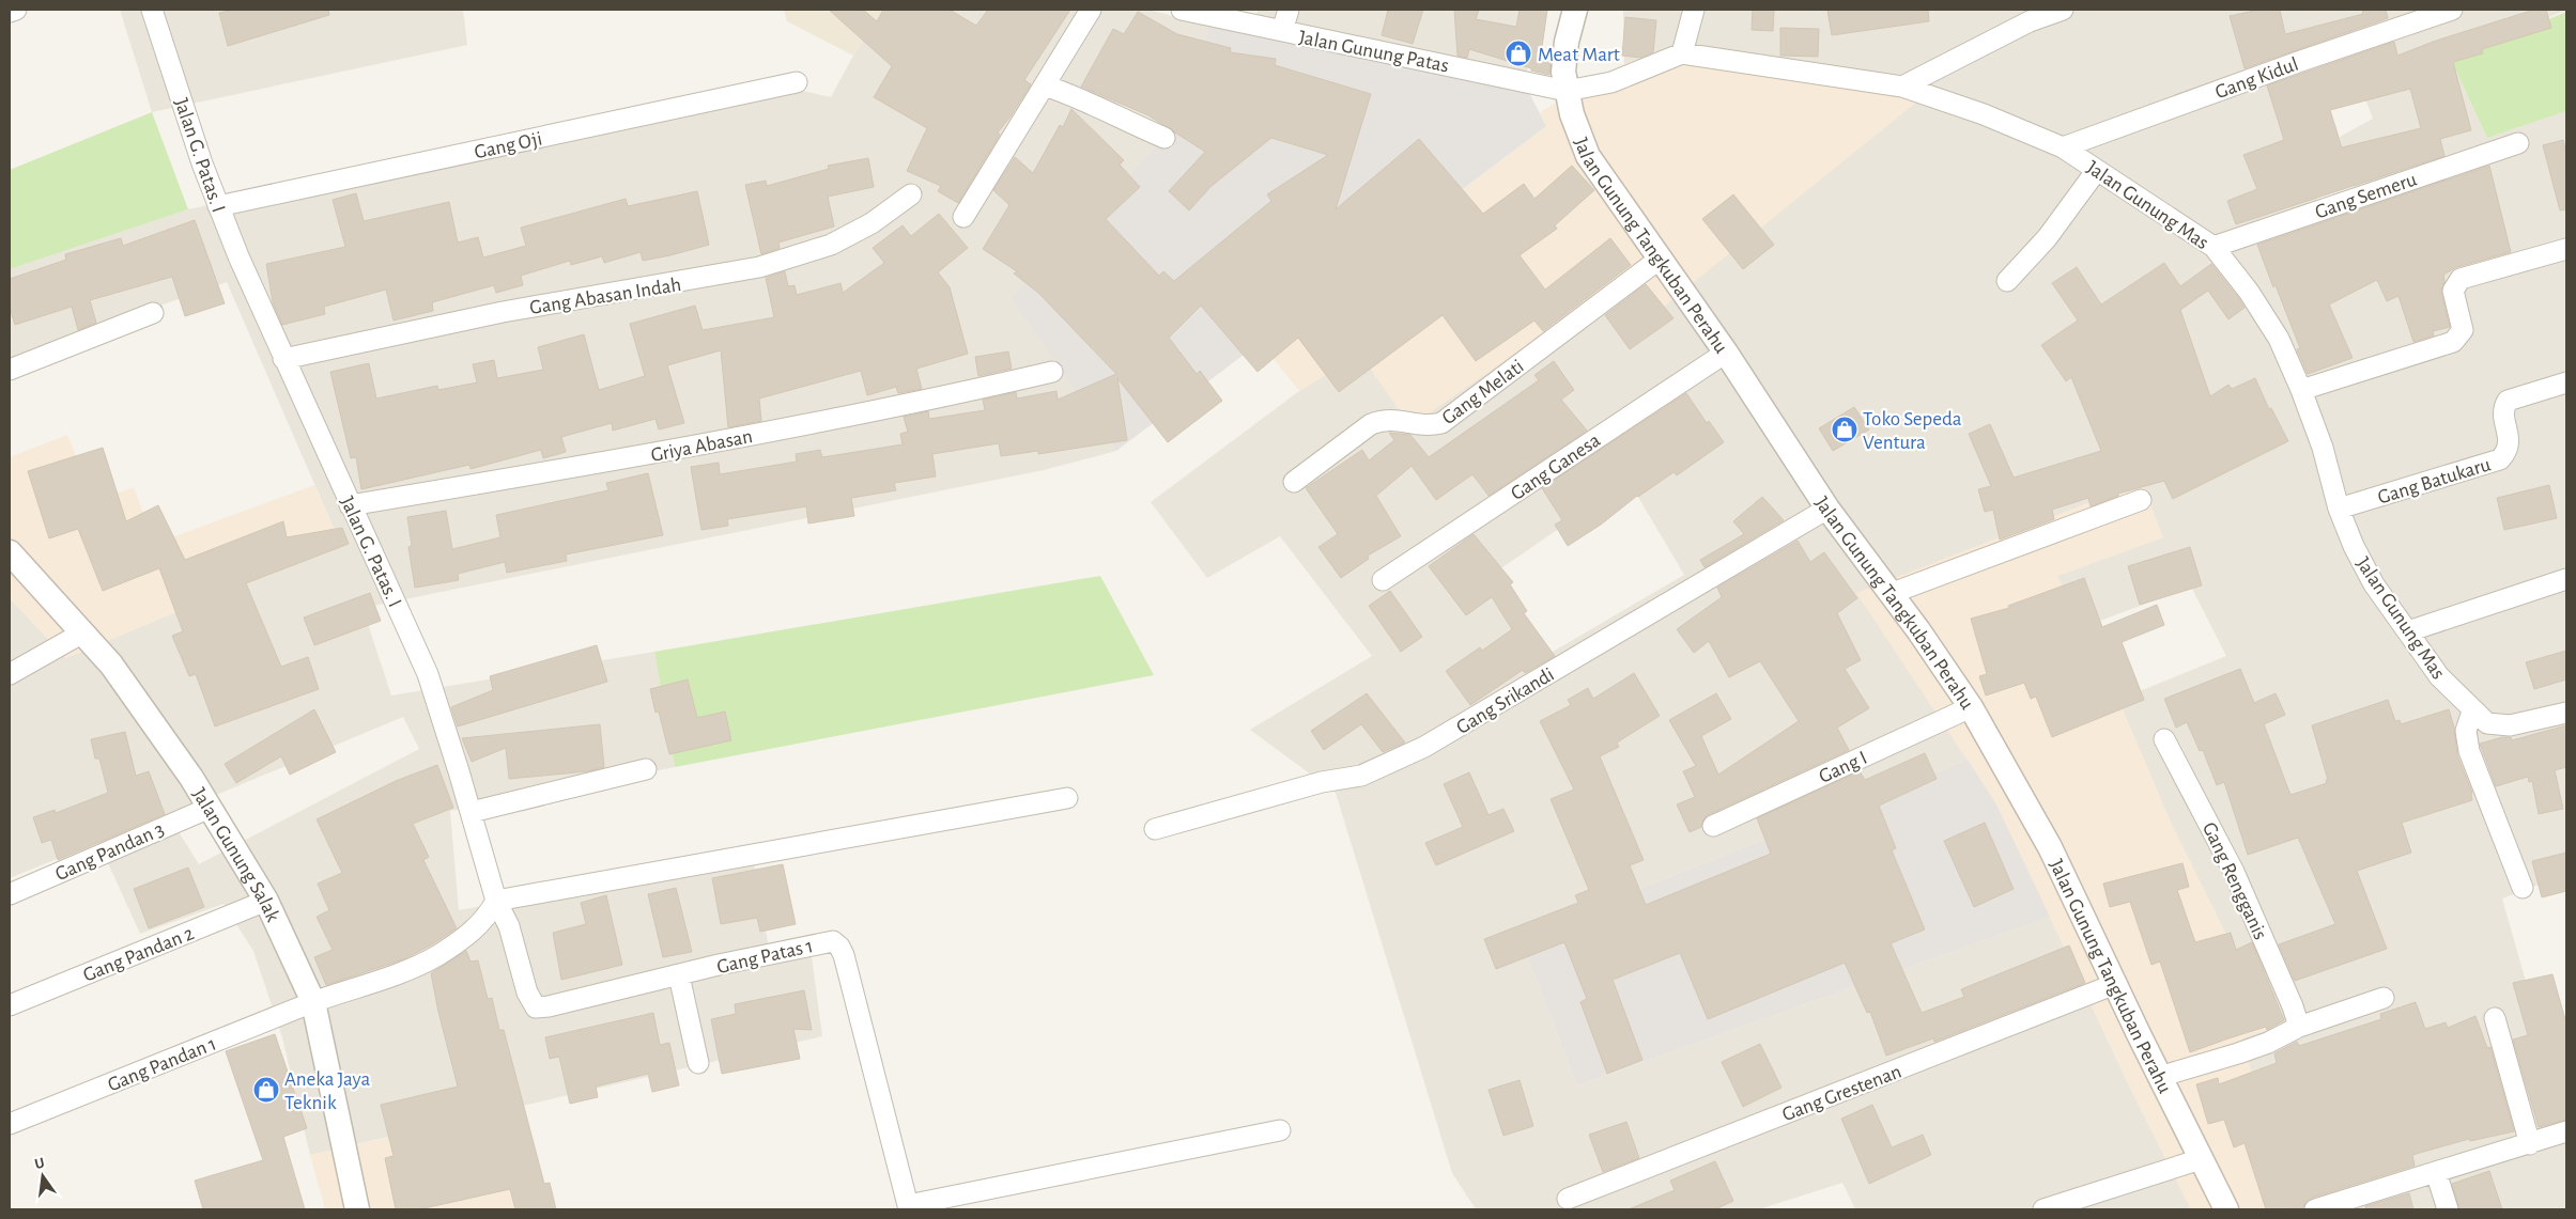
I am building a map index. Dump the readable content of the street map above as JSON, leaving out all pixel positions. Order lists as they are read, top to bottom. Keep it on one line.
{"streets":{"street":["Jalan Gunung Patas","Gang Kidul","Gang Oji","Jalan G. Patas. I","Gang Semeru","Jalan Gunung Mas","Jalan Gunung Tangkuban Perahu","Gang Abasan Indah","Gang Melati","Griya Abasan","Gang Ganesa","Gang Batukaru","Gang Srikandi","Gang I","Gang Pandan 3","Jalan Gunung Salak","Gang Rengganis","Gang Pandan 2","Gang Patas 1","Gang Pandan 1","Gang Grestenan"]},"crossings":[["Jalan Gunung Patas","Jalan Gunung Tangkuban Perahu"],["Gang Kidul","Jalan Gunung Mas"],["Gang Oji","Jalan G. Patas. I"],["Jalan G. Patas. I","Gang Abasan Indah"],["Jalan G. Patas. I","Griya Abasan"],["Jalan G. Patas. I","Gang Patas 1"],["Gang Semeru","Jalan Gunung Mas"],["Jalan Gunung Mas","Gang Batukaru"],["Jalan Gunung Tangkuban Perahu","Gang Melati"],["Jalan Gunung Tangkuban Perahu","Gang Ganesa"],["Jalan Gunung Tangkuban Perahu","Gang Srikandi"],["Jalan Gunung Tangkuban Perahu","Gang I"],["Jalan Gunung Tangkuban Perahu","Gang Grestenan"],["Gang Pandan 3","Jalan Gunung Salak"],["Jalan Gunung Salak","Gang Pandan 2"],["Jalan Gunung Salak","Gang Pandan 1"]],"places":{"shop":["Meat Mart","Toko Sepeda Ventura","Aneka Jaya Teknik"]},"north":"top"}
